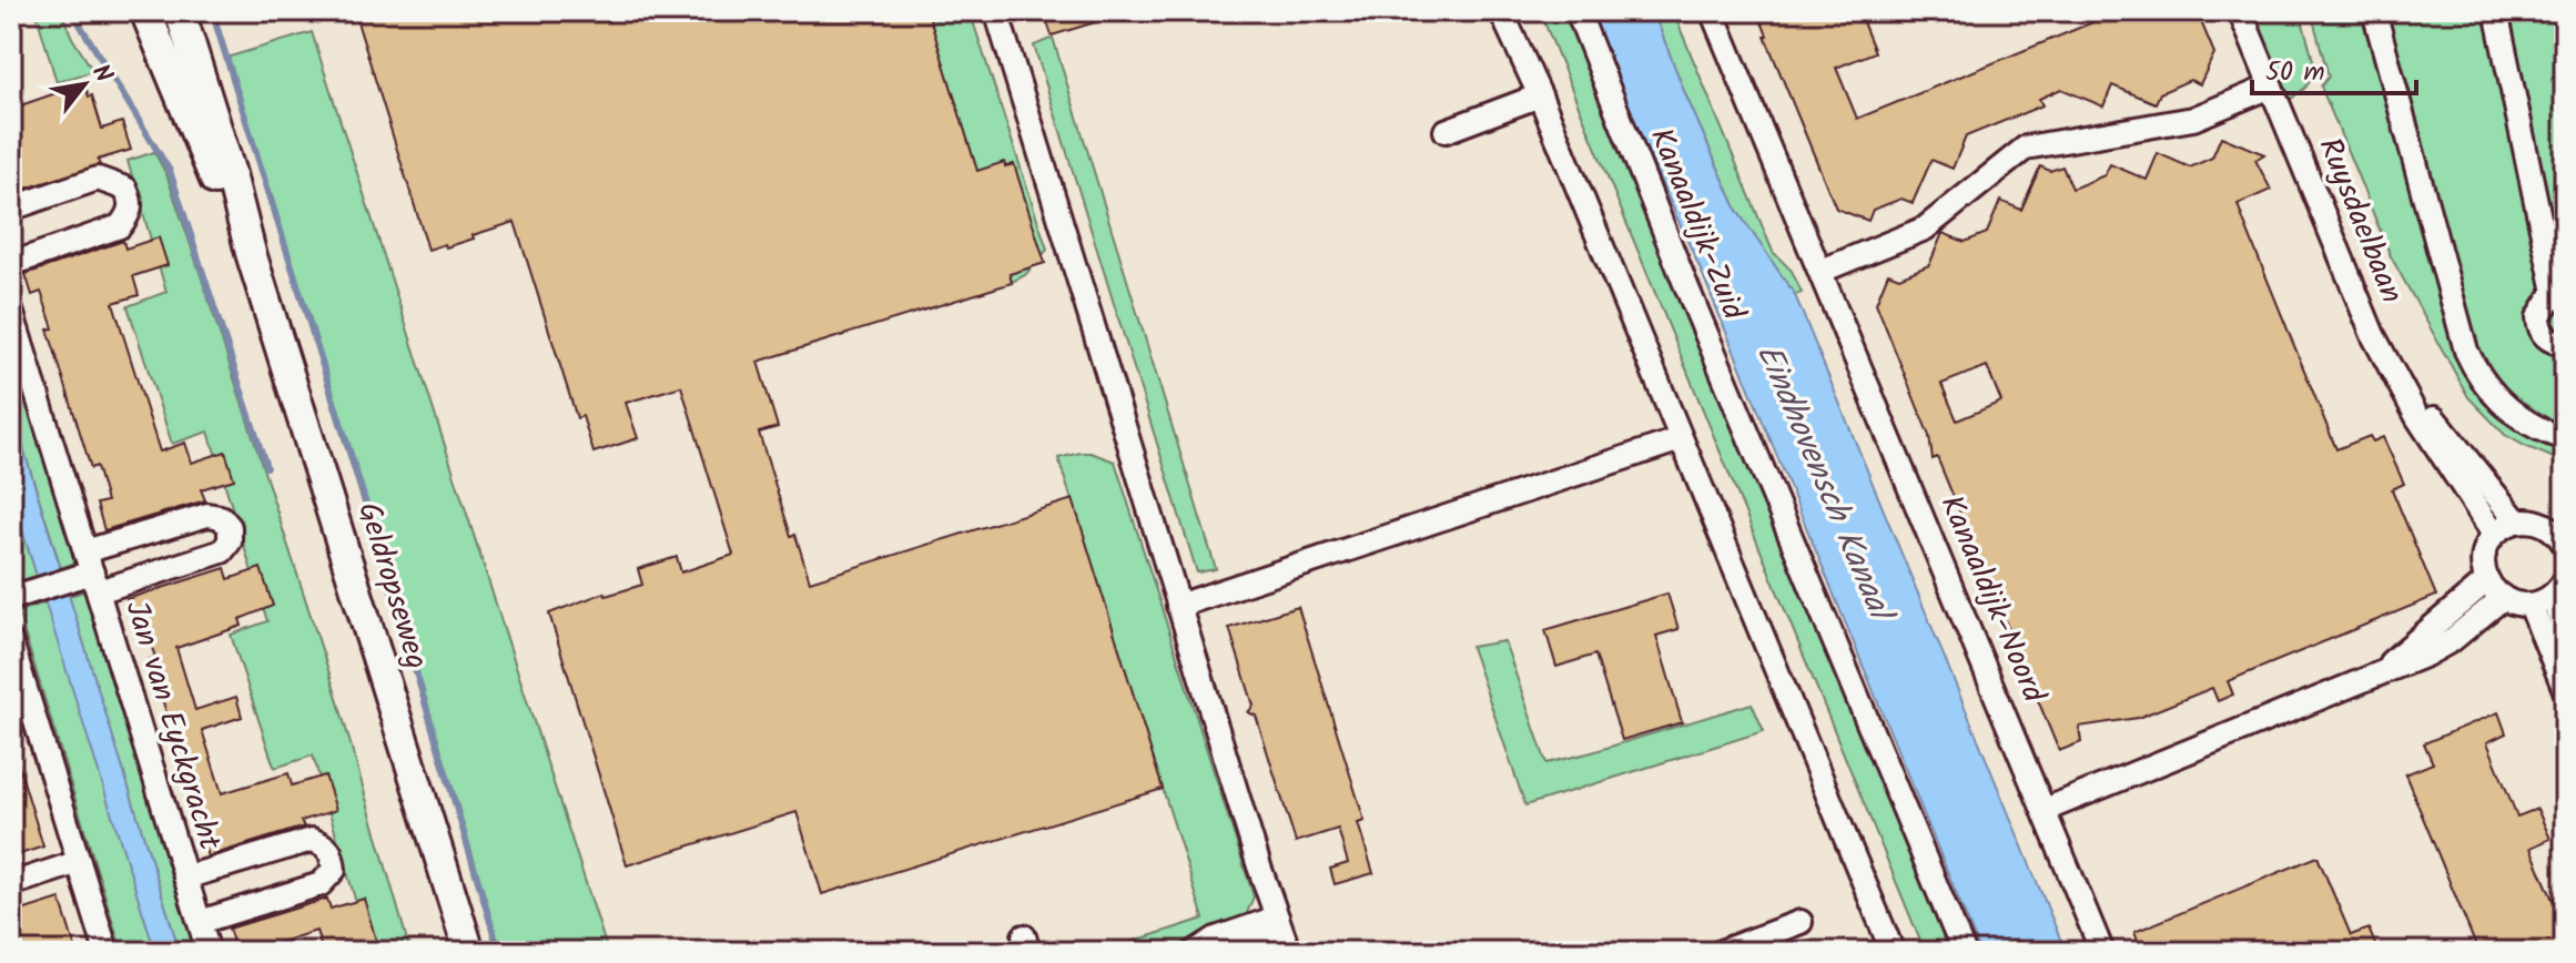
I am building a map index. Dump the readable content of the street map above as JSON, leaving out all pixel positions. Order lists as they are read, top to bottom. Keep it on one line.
{"streets":{"main road":["Geldropseweg"],"street":["Ruysdaelbaan","Kanaaldijk-Zuid","Kanaaldijk-Noord","Jan van Eyckgracht"]},"water":["Eindhovensch Kanaal"],"scale_bar":"50 m","north":"top right"}
